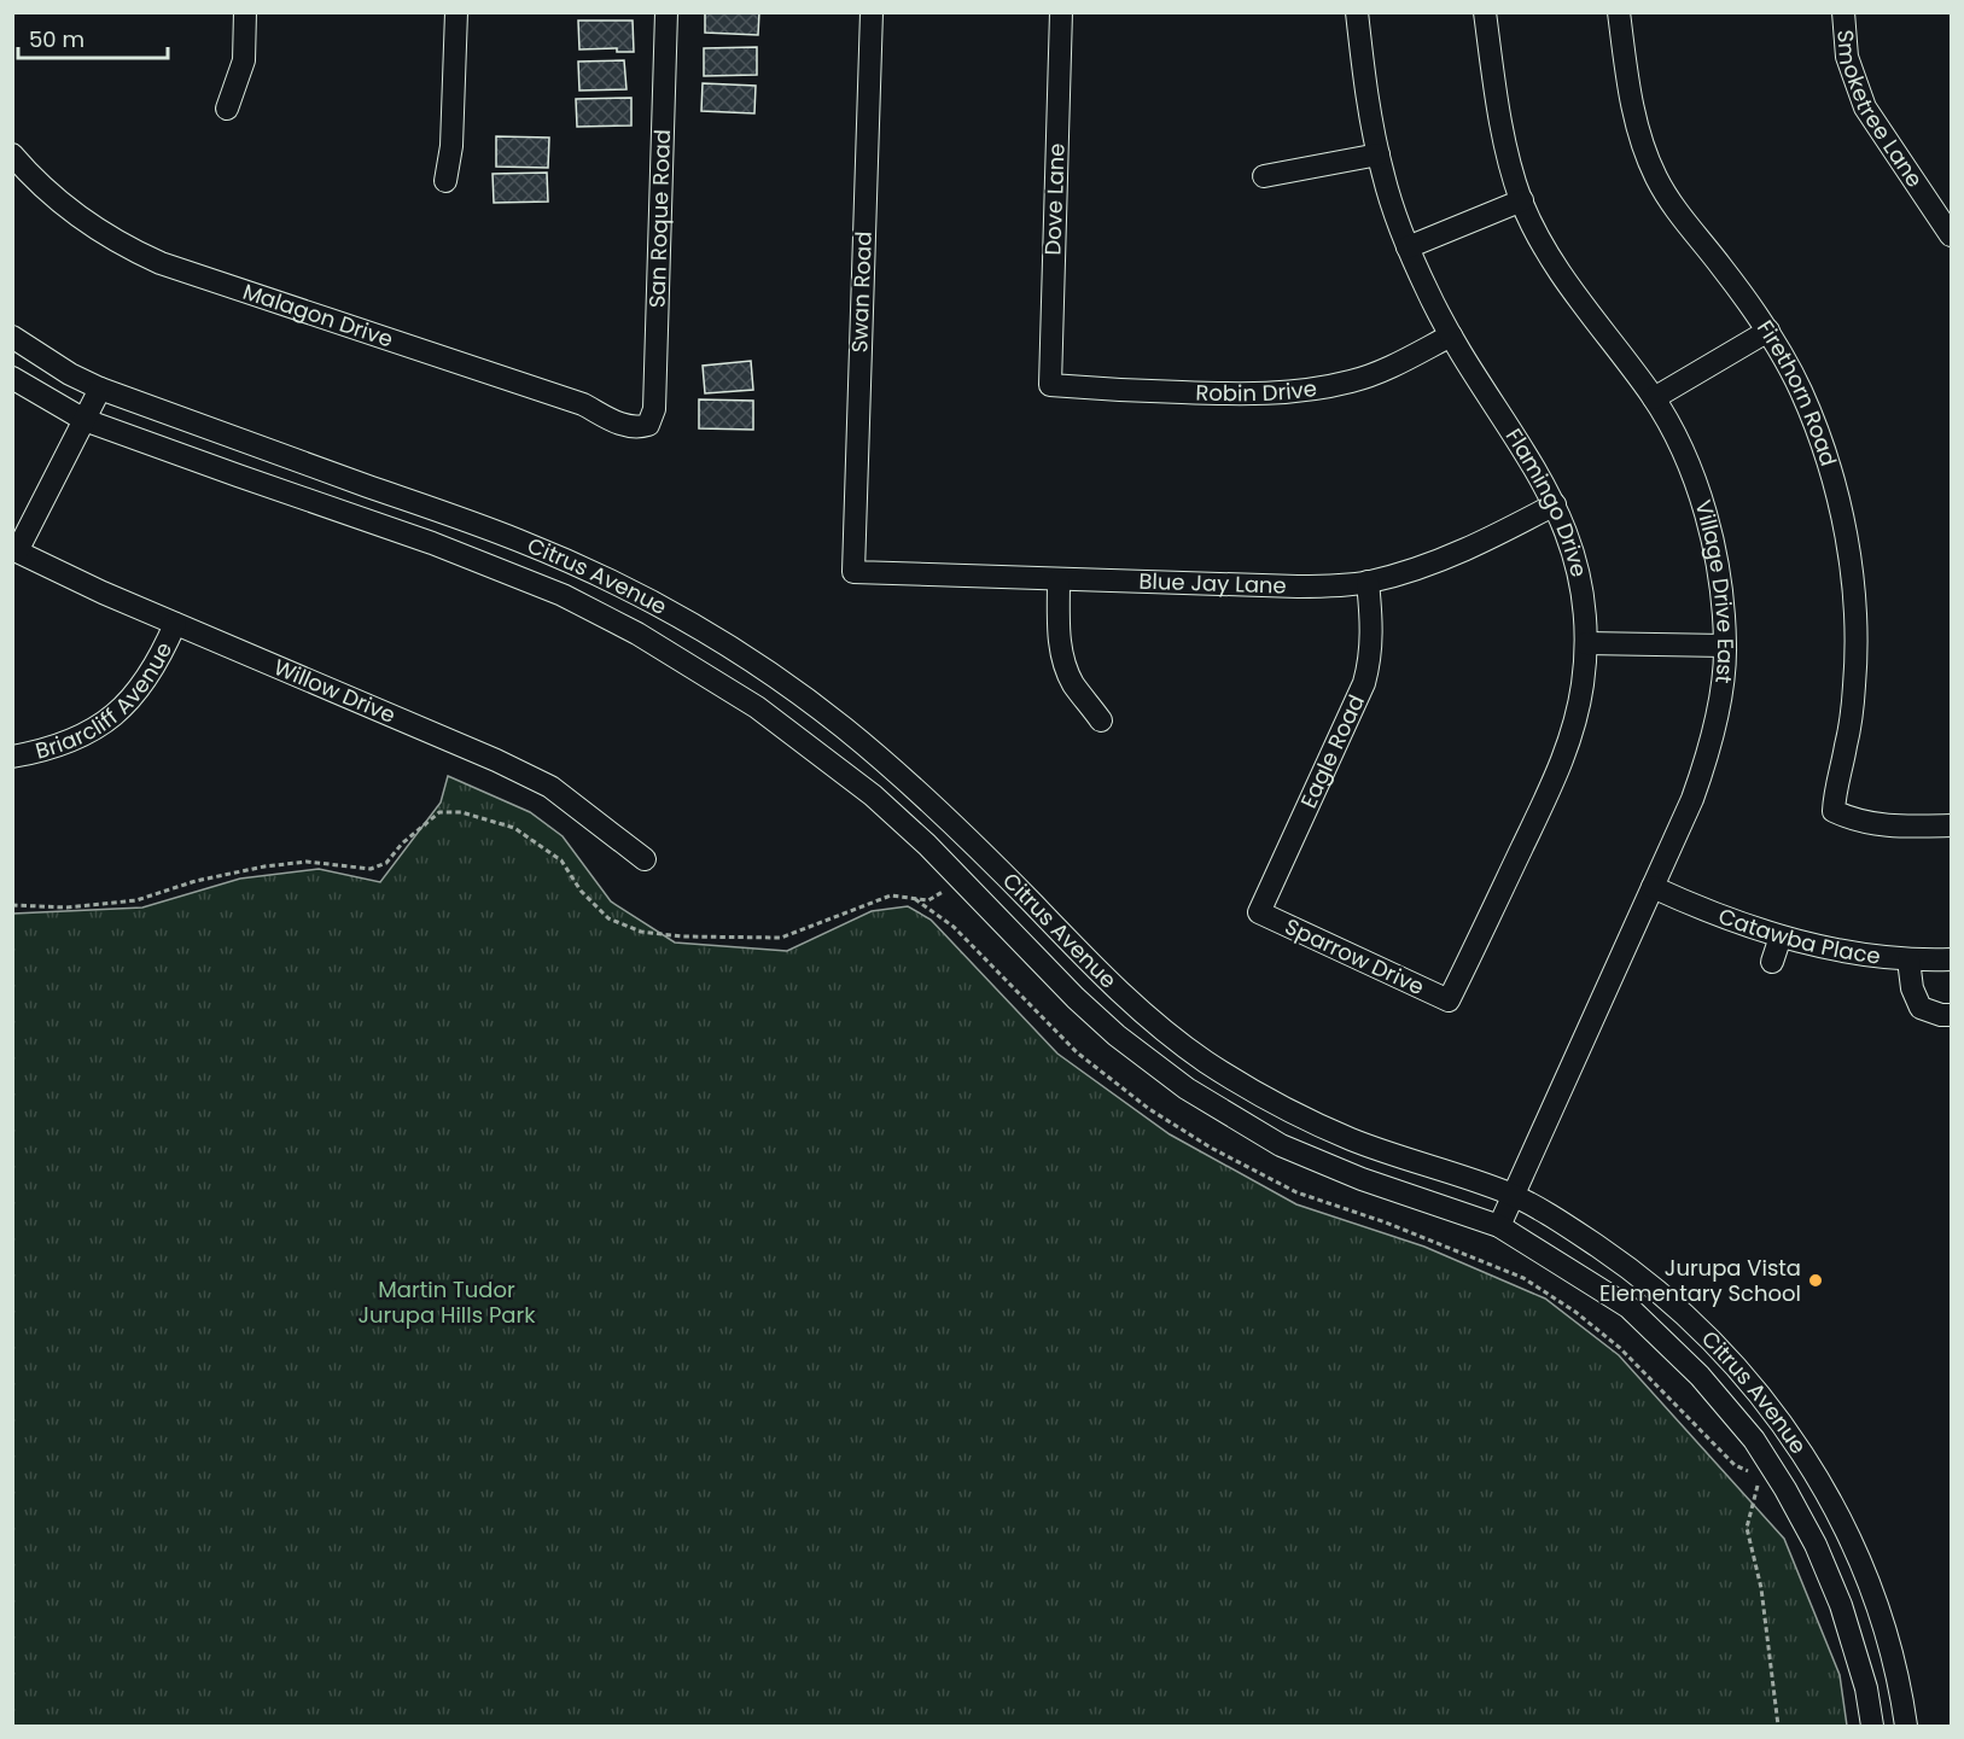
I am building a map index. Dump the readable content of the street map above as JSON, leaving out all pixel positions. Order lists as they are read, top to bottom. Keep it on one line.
{"streets":{"street":["Smoketree Lane","Dove Lane","San Roque Road","Swan Road","Malagon Drive","Robin Drive","Firethorn Road","Flamingo Drive","Citrus Avenue","Blue Jay Lane","Village Drive East","Willow Drive","Briarcliff Avenue","Eagle Road","Catawba Place","Sparrow Drive"]},"crossings":[["Dove Lane","Robin Drive"],["San Roque Road","Malagon Drive"],["Swan Road","Blue Jay Lane"],["Robin Drive","Flamingo Drive"],["Flamingo Drive","Blue Jay Lane"],["Flamingo Drive","Sparrow Drive"],["Citrus Avenue","Village Drive East"],["Blue Jay Lane","Eagle Road"],["Village Drive East","Catawba Place"],["Willow Drive","Briarcliff Avenue"],["Eagle Road","Sparrow Drive"]],"parks":["Martin Tudor Jurupa Hills Park"],"places":["Jurupa Vista Elementary School"],"scale_bar":"50 m"}
